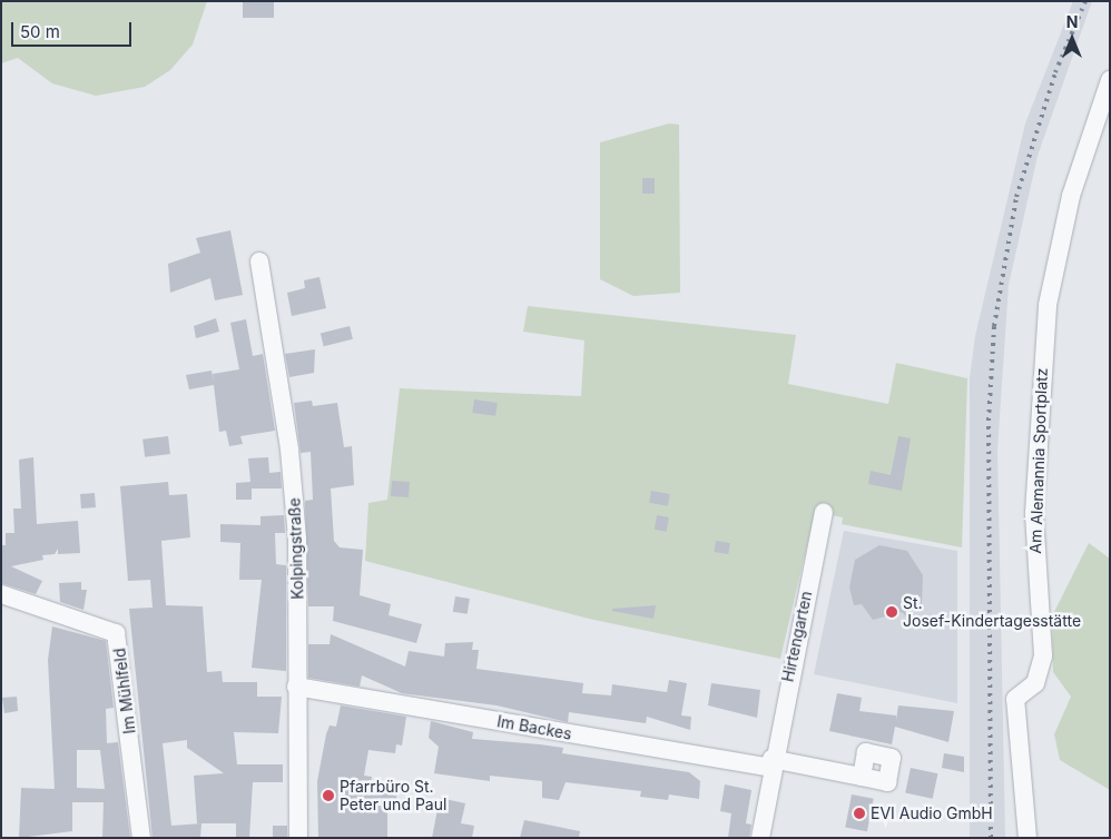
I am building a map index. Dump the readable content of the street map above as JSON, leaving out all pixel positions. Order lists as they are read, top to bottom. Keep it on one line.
{"streets":{"street":["Am Alemannia Sportplatz","Kolpingstraße","Hirtengarten","Im Mühlfeld","Im Backes"]},"crossings":[["Kolpingstraße","Im Backes"],["Hirtengarten","Im Backes"]],"places":["St. Josef-Kindertagesstätte","Pfarrbüro St. Peter und Paul","EVI Audio GmbH"],"scale_bar":"50 m","north":"top"}
